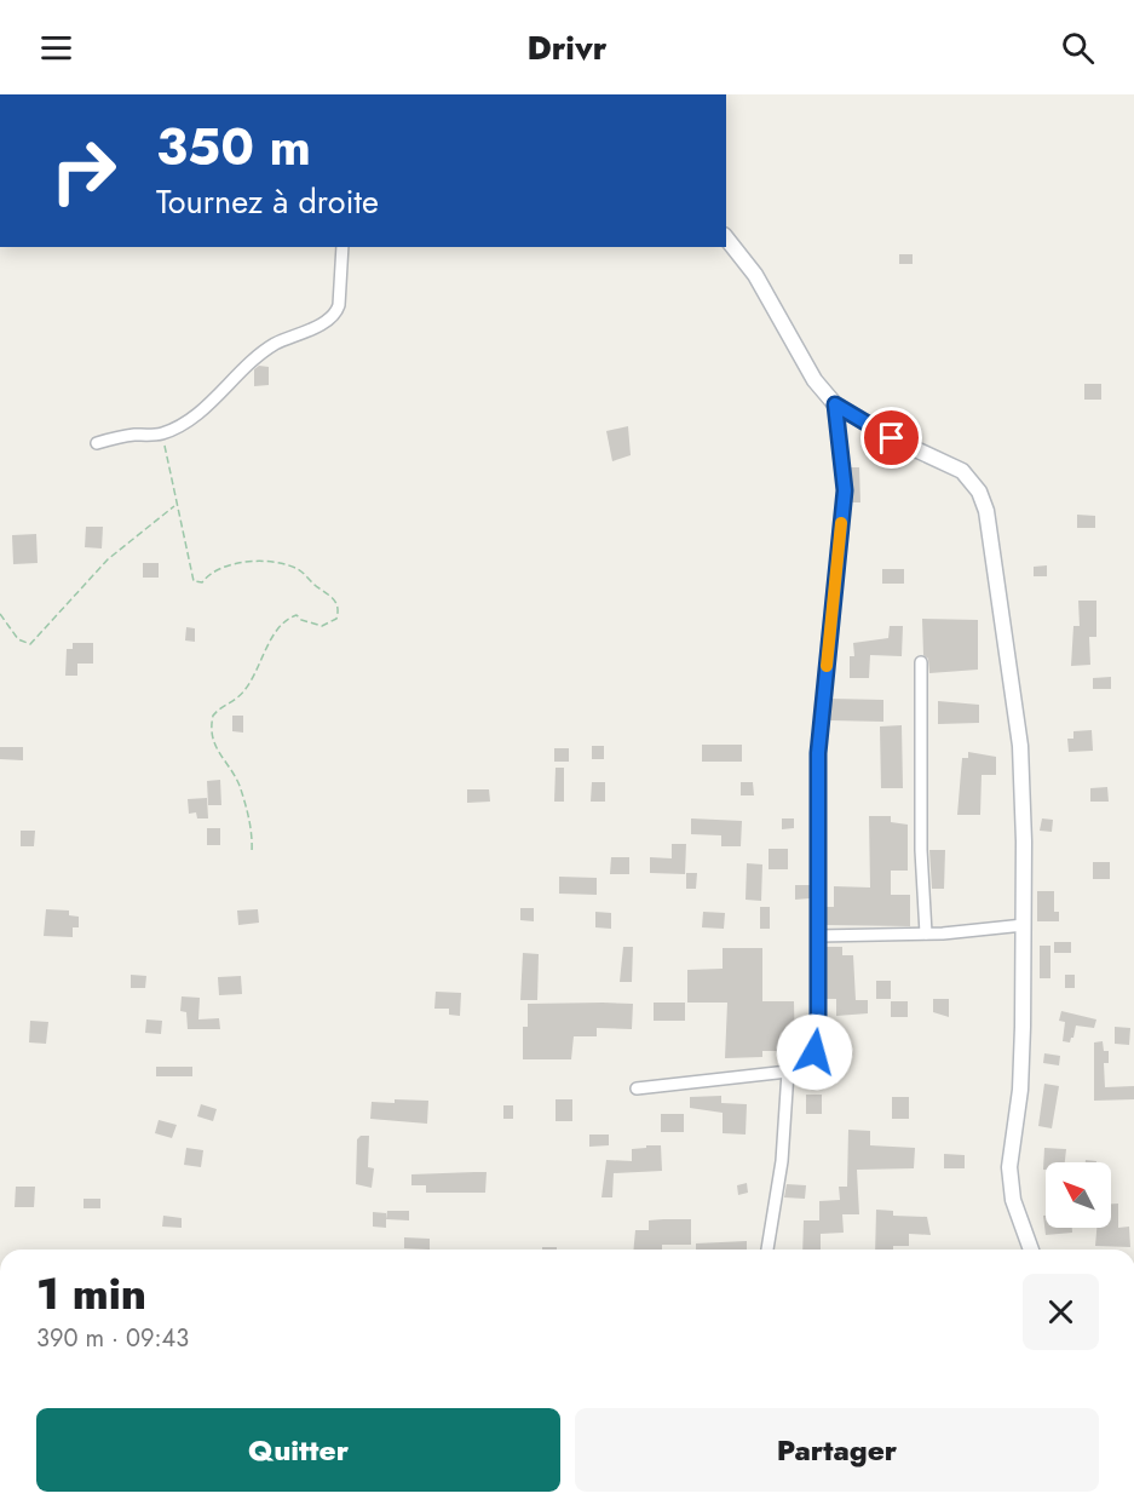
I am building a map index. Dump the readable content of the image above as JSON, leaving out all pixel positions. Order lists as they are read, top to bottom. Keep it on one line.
{"north":"top left","page":{"header":"Drivr","turn":["350 m","Tournez à droite"],"heading":["1 min","390 m · 09:43"],"buttons":["Quitter","Partager"]}}
